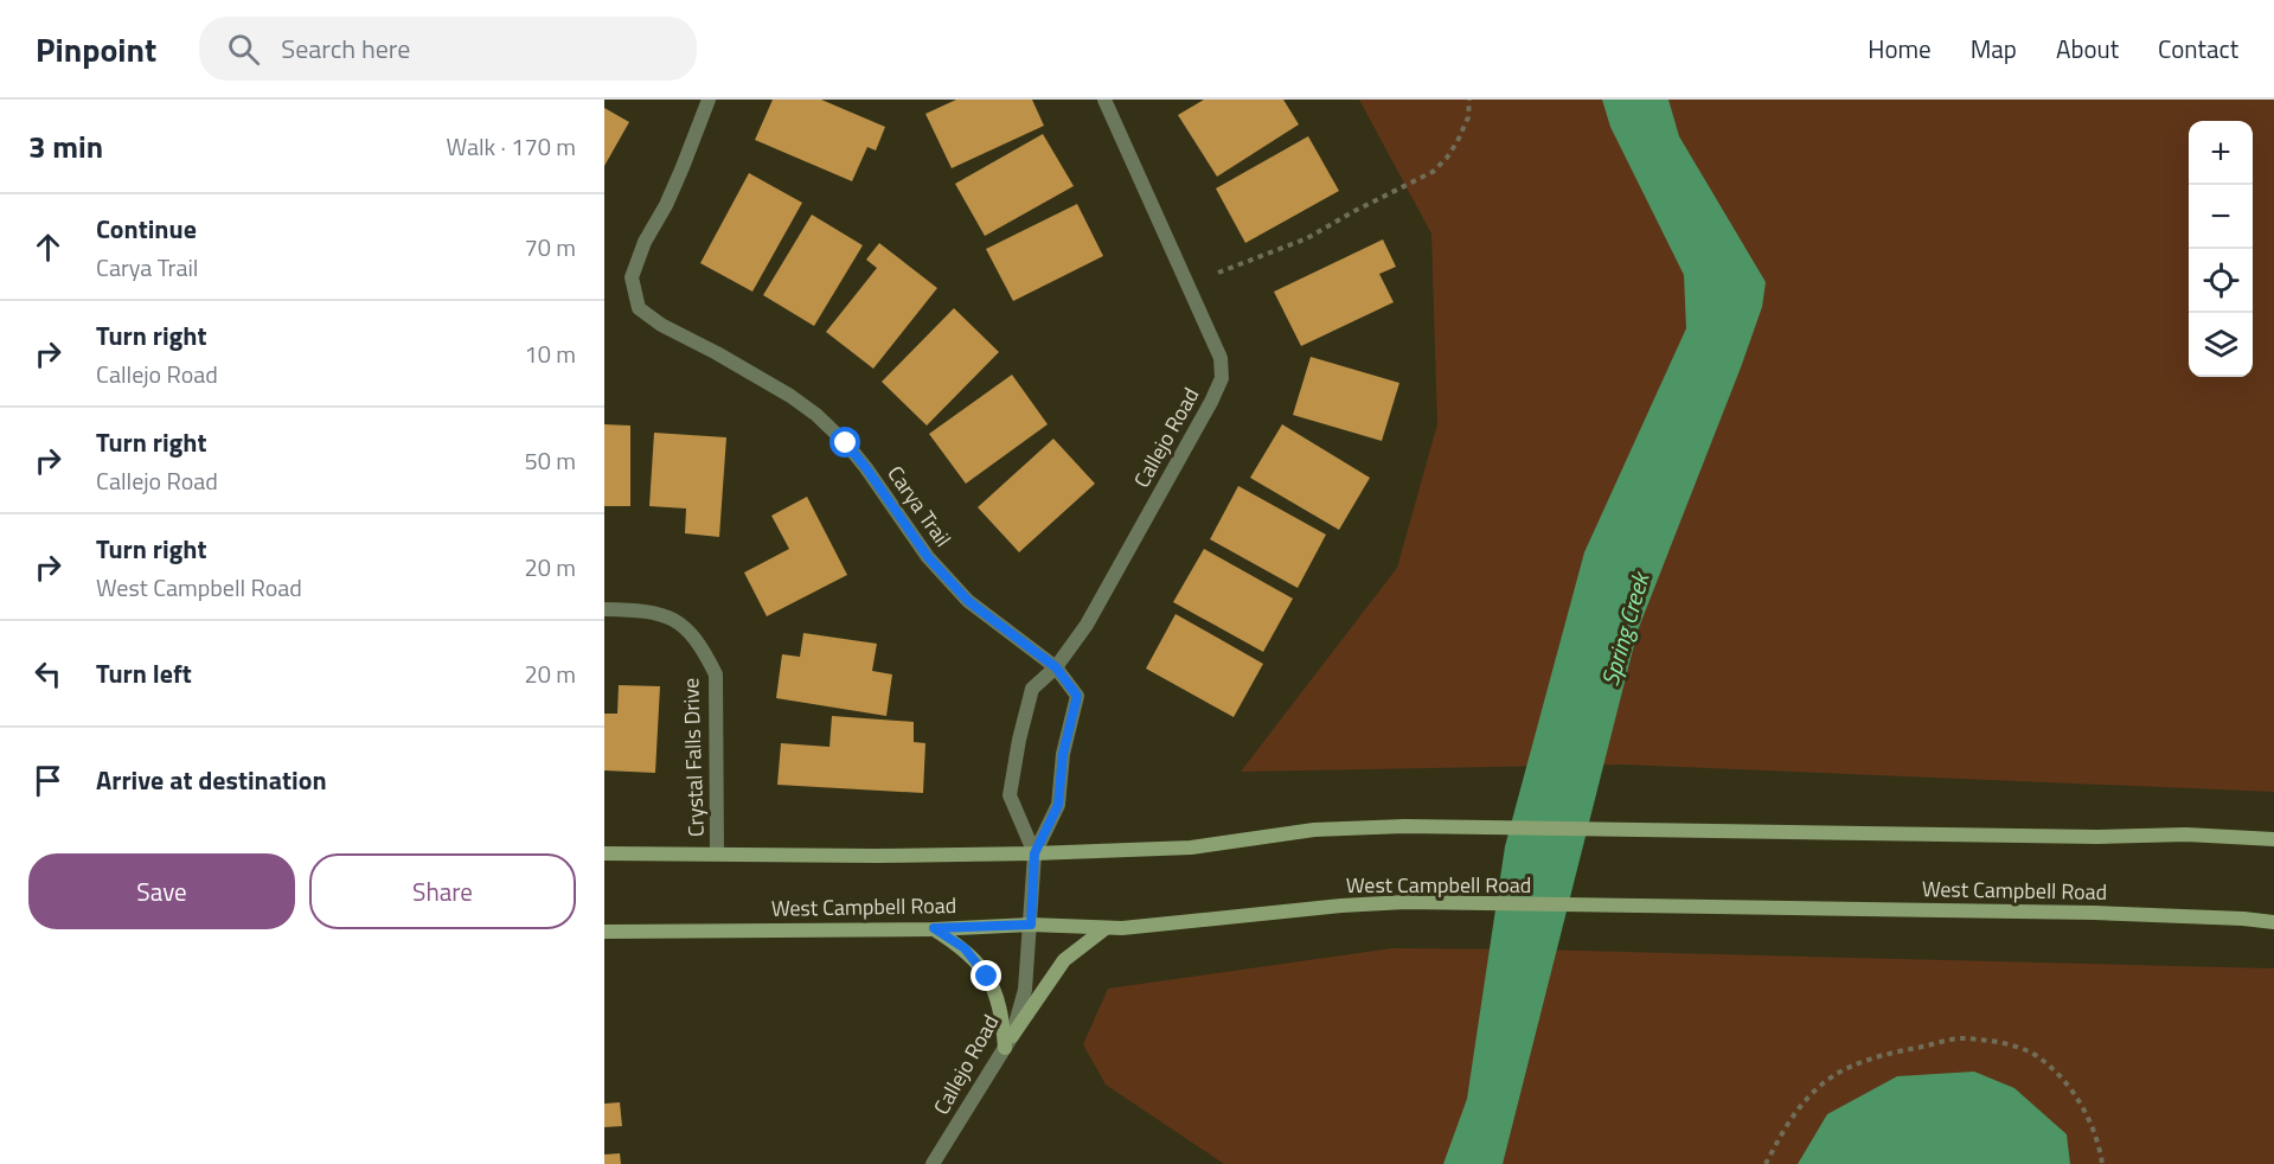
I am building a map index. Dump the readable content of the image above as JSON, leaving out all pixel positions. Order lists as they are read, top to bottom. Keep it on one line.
{"streets":{"main road":["West Campbell Road"],"street":["Callejo Road","Carya Trail","Crystal Falls Drive"]},"crossings":[["Callejo Road","Carya Trail"],["Callejo Road","West Campbell Road"]],"water":["Spring Creek"],"page":{"header":"Pinpoint","search":"Search here","nav":["Home","Map","About","Contact"],"heading":["3 min","Walk · 170 m"],"map_buttons":["+","−"],"list":[["Continue","Carya Trail","70 m"],["Turn right","Callejo Road","10 m"],["Turn right","Callejo Road","50 m"],["Turn right","West Campbell Road","20 m"],["Turn left","20 m"],"Arrive at destination"],"buttons":["Save","Share"]}}
